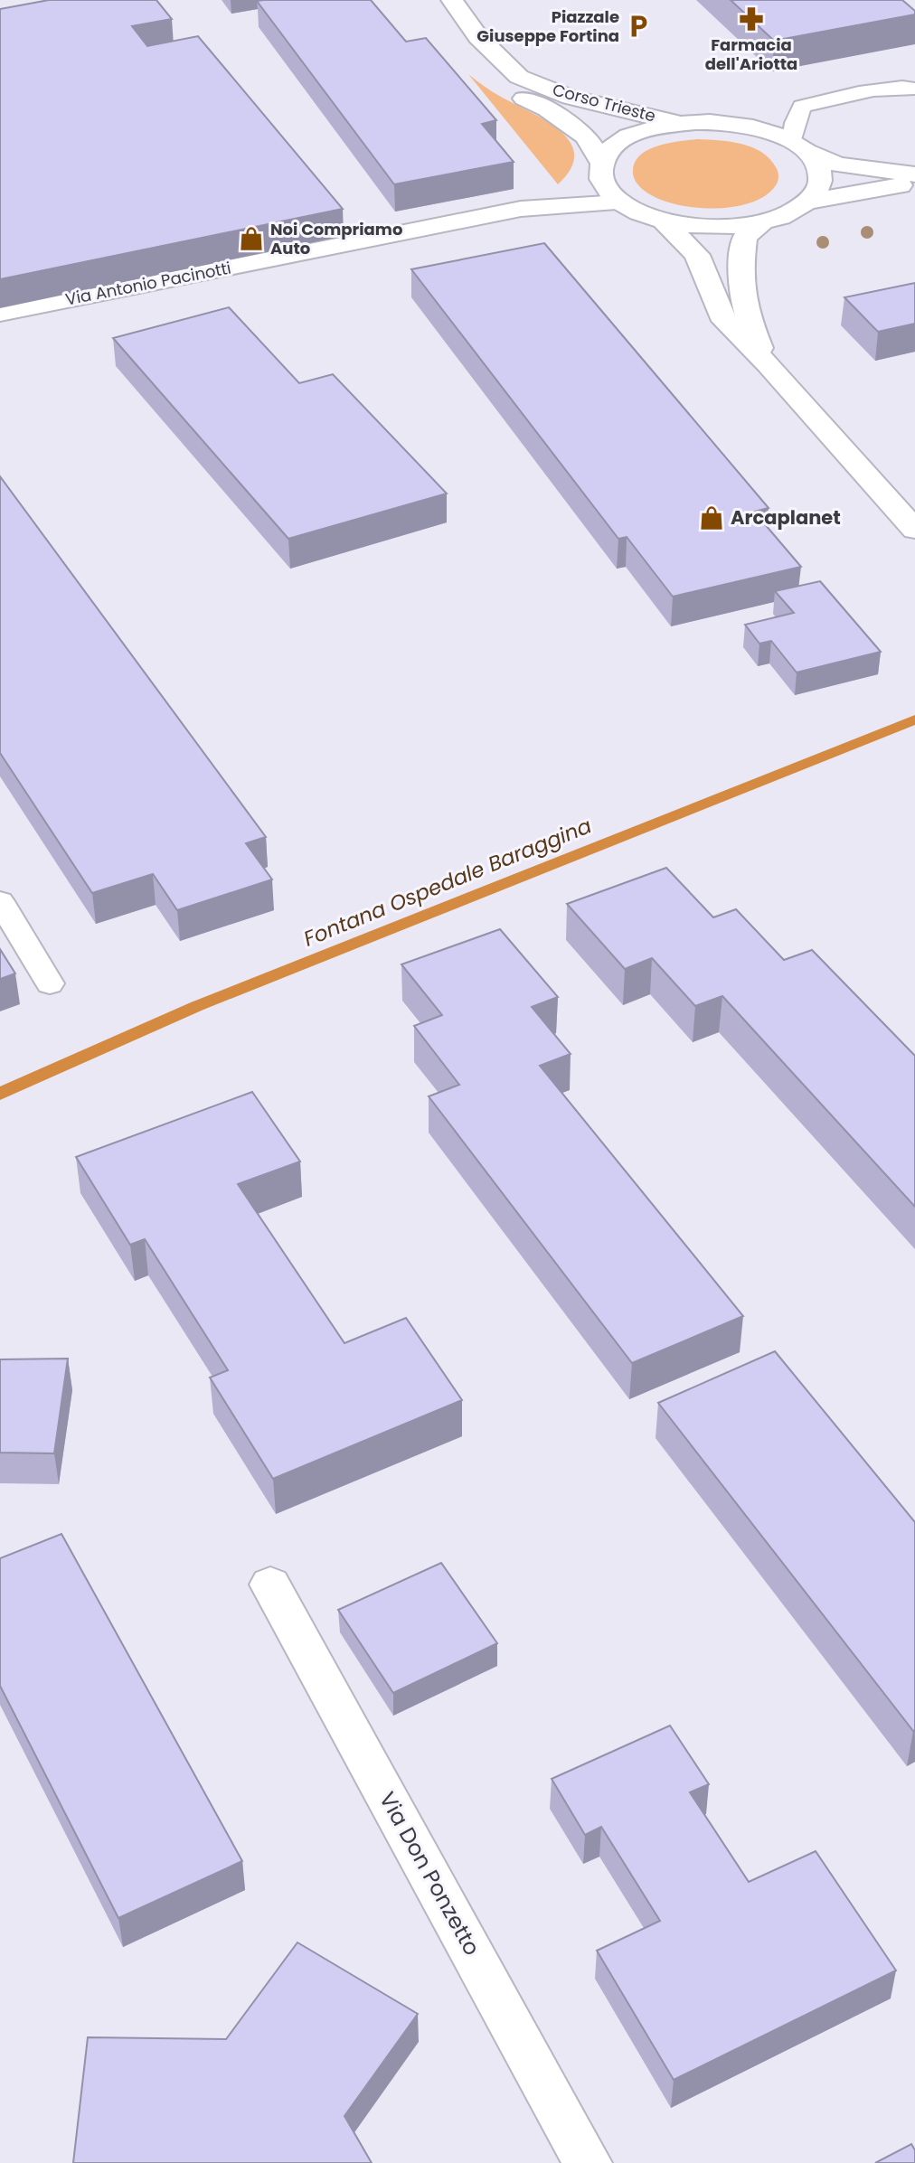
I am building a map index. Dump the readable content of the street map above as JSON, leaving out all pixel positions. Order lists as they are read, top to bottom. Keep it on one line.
{"streets":{"main road":["Corso Trieste","Via Antonio Pacinotti","Via Don Ponzetto"]},"crossings":[["Corso Trieste","Via Antonio Pacinotti"]],"water":["Fontana Ospedale Baraggina"],"places":{"pharmacy":["Farmacia dell'Ariotta"],"parking":["Piazzale Giuseppe Fortina"],"shop":["Noi Compriamo Auto","Arcaplanet"]}}
